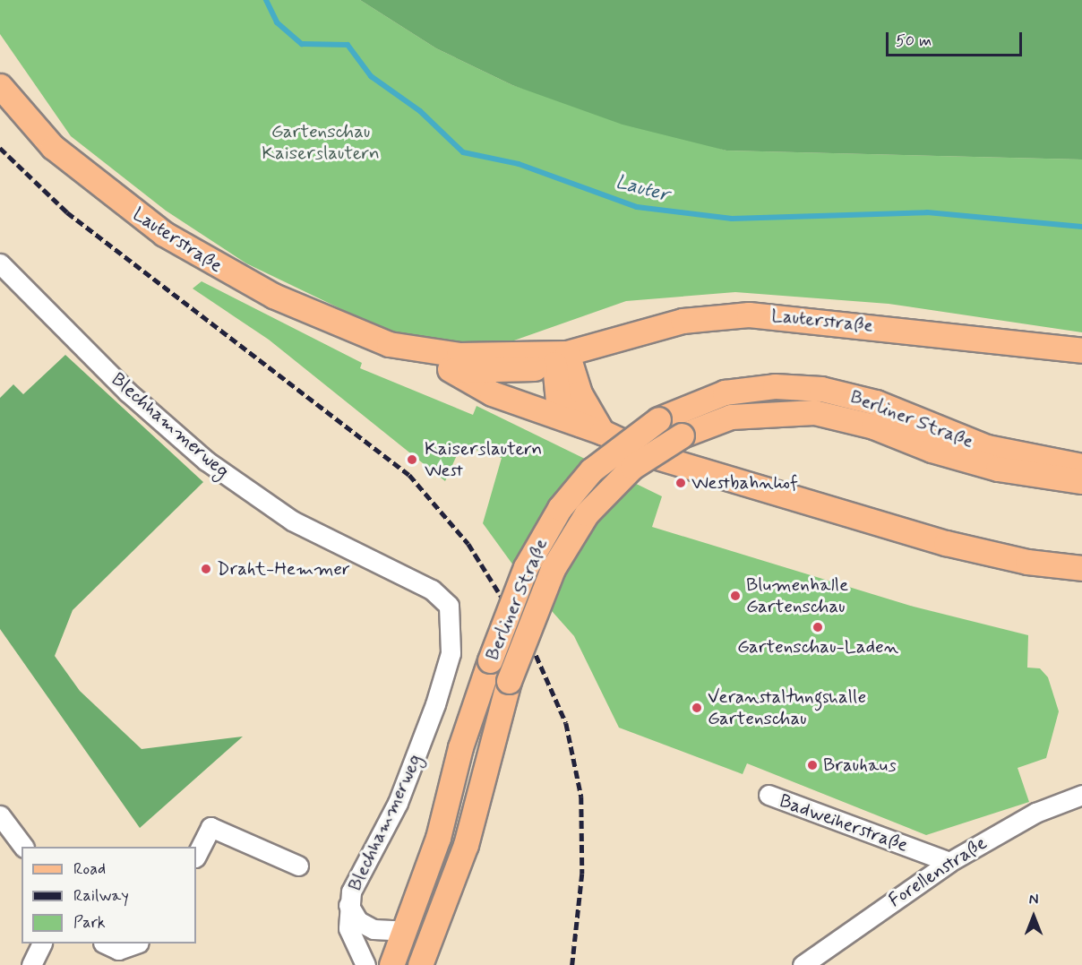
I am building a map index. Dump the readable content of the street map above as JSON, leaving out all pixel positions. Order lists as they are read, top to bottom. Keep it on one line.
{"streets":{"main road":["Lauterstraße","Berliner Straße"],"street":["Blechhammerweg","Badweiherstraße","Forellenstraße"]},"crossings":[["Berliner Straße","Blechhammerweg"],["Badweiherstraße","Forellenstraße"]],"water":["Lauter"],"parks":["Gartenschau Kaiserslautern"],"places":["Kaiserslautern West","Westbahnhof","Draht-Hemmer","Blumenhalle Gartenschau","Gartenschau-Laden","Veranstaltungshalle Gartenschau","Brauhaus"],"legend":["Road","Railway","Park"],"scale_bar":"50 m","north":"top"}
